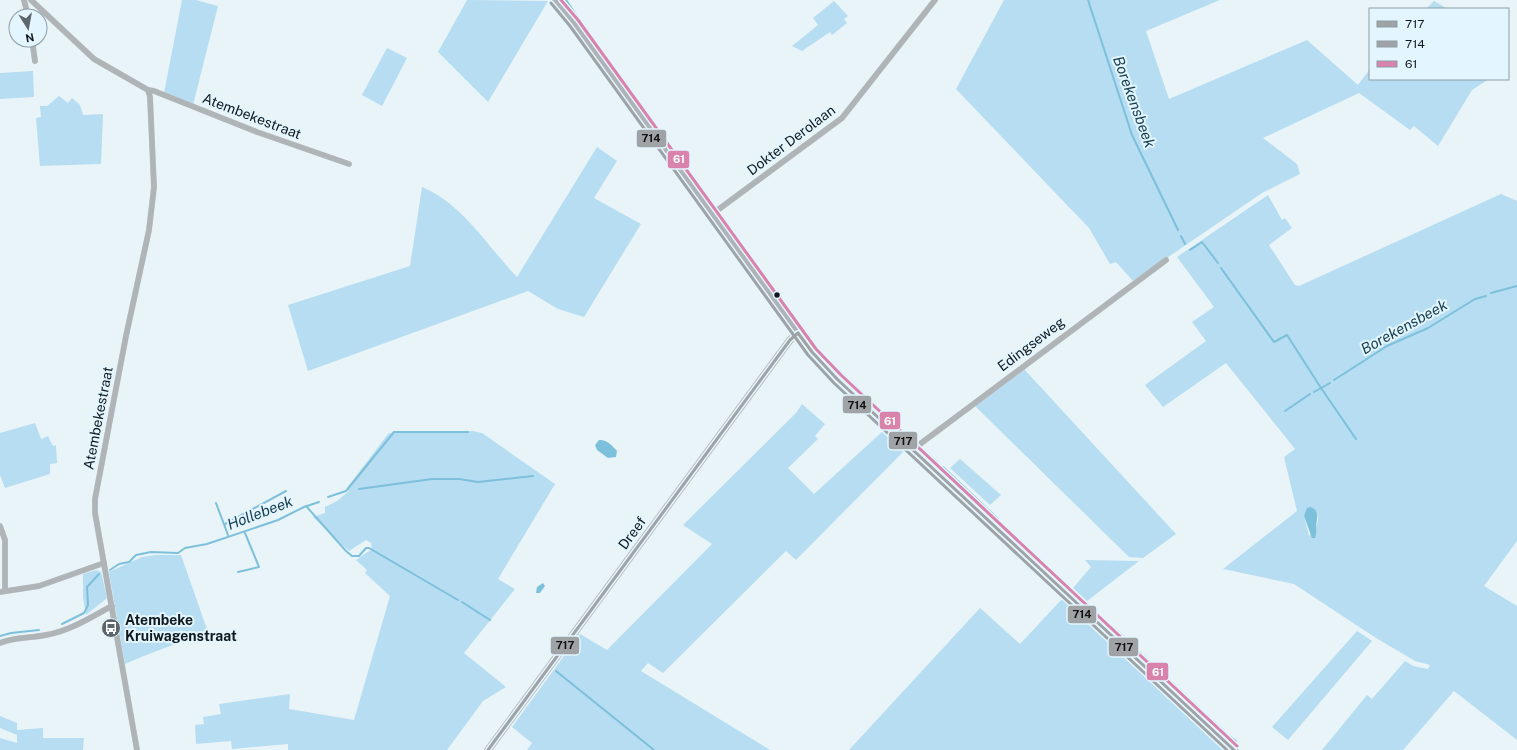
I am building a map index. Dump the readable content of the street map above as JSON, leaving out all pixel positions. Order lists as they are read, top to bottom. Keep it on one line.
{"streets":{"street":["Atembekestraat","Dokter Derolaan","Edingseweg","Dreef"]},"water":["Borekensbeek","Hollebeek"],"places":{"bus stop":["Atembeke Kruiwagenstraat"]},"lines":["transit line 61","transit line 714","transit line 717"],"legend":["717","714","61"],"north":"bottom"}
